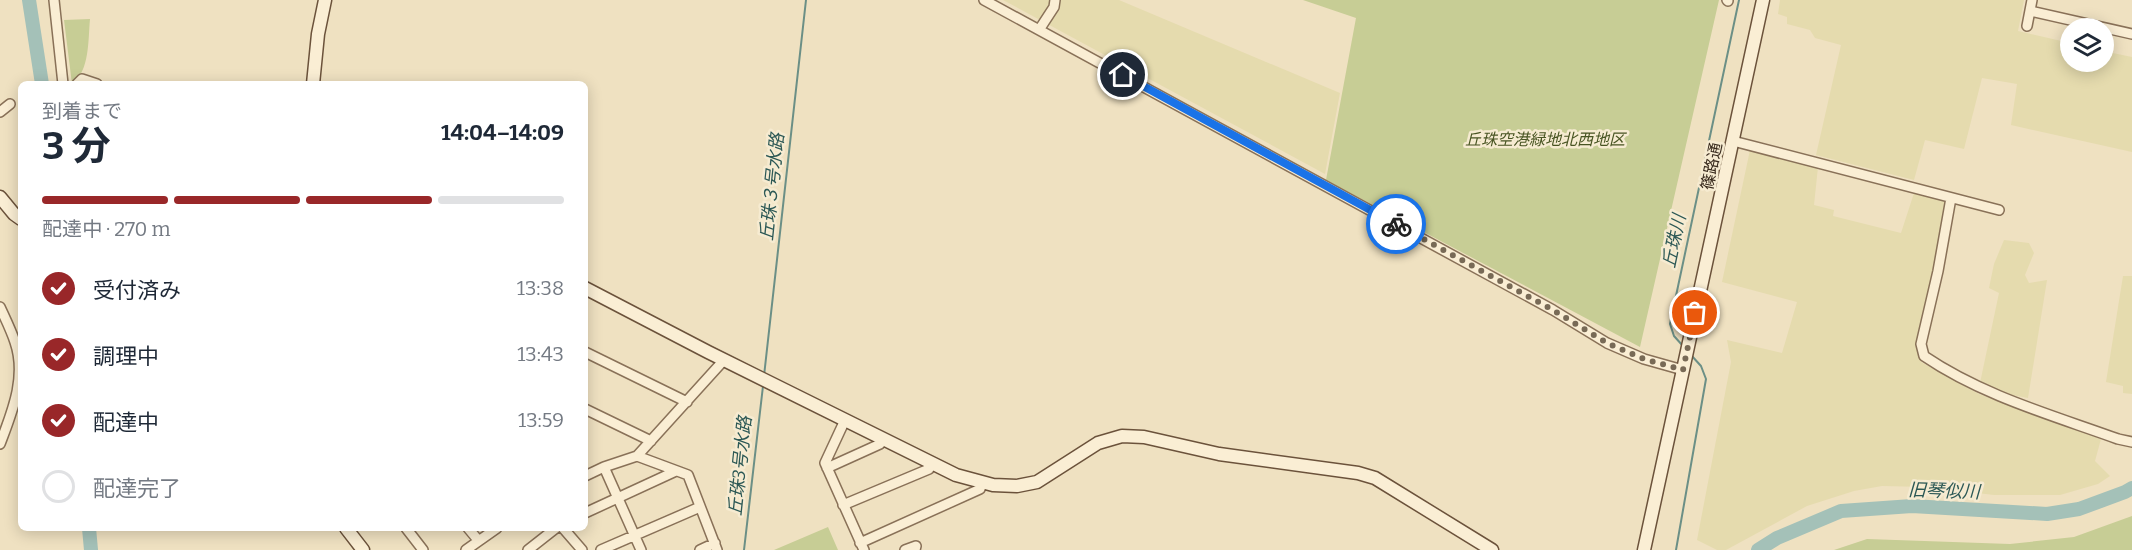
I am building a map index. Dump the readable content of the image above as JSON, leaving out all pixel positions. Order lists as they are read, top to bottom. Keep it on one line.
{"streets":{"street":["篠路通"]},"water":["丘珠３号水路","丘珠川","丘珠3号水路","旧琴似川"],"parks":["丘珠空港緑地北西地区"],"page":{"heading":["3 分","到着まで","14:04–14:09"],"bar":"配達中 · 270 m","list":[["受付済み","13:38"],["調理中","13:43"],["配達中","13:59"],"配達完了"]}}
